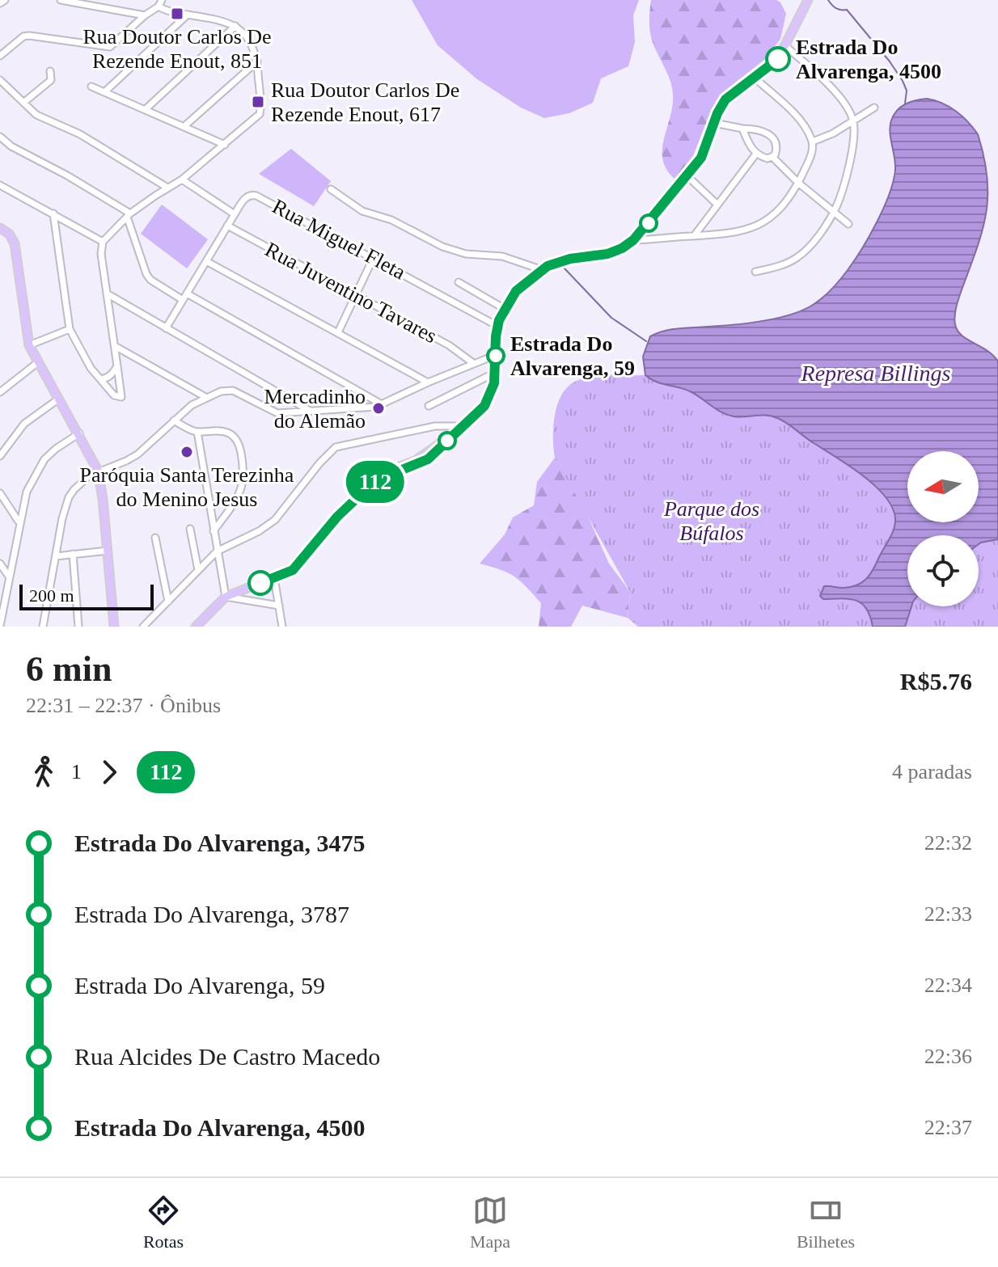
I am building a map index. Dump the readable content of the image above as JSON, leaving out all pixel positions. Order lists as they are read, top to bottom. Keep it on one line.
{"streets":{"street":["Rua Miguel Fleta","Rua Juventino Tavares"]},"crossings":[["Rua Miguel Fleta","Rua Juventino Tavares"]],"water":["Represa Billings"],"parks":["Parque dos Búfalos"],"places":{"transit":["Rua Doutor Carlos De Rezende Enout, 851","Rua Doutor Carlos De Rezende Enout, 617"],"other":["Estrada Do Alvarenga, 4500","Estrada Do Alvarenga, 59","Mercadinho do Alemão","Paróquia Santa Terezinha do Menino Jesus"]},"lines":["bus line 112"],"scale_bar":"200 m","north":"left","page":{"on_map":"112","scale":"200 m","heading":["6 min","22:31 – 22:37 · Ônibus","R$5.76"],"legs":["1","112","4 paradas"],"list":[{"name":"Estrada Do Alvarenga, 3475","value":"22:32"},{"name":"Estrada Do Alvarenga, 3787","value":"22:33"},{"name":"Estrada Do Alvarenga, 59","value":"22:34"},{"name":"Rua Alcides De Castro Macedo","value":"22:36"},{"name":"Estrada Do Alvarenga, 4500","value":"22:37"}],"tabs":["Rotas","Mapa","Bilhetes"]}}
